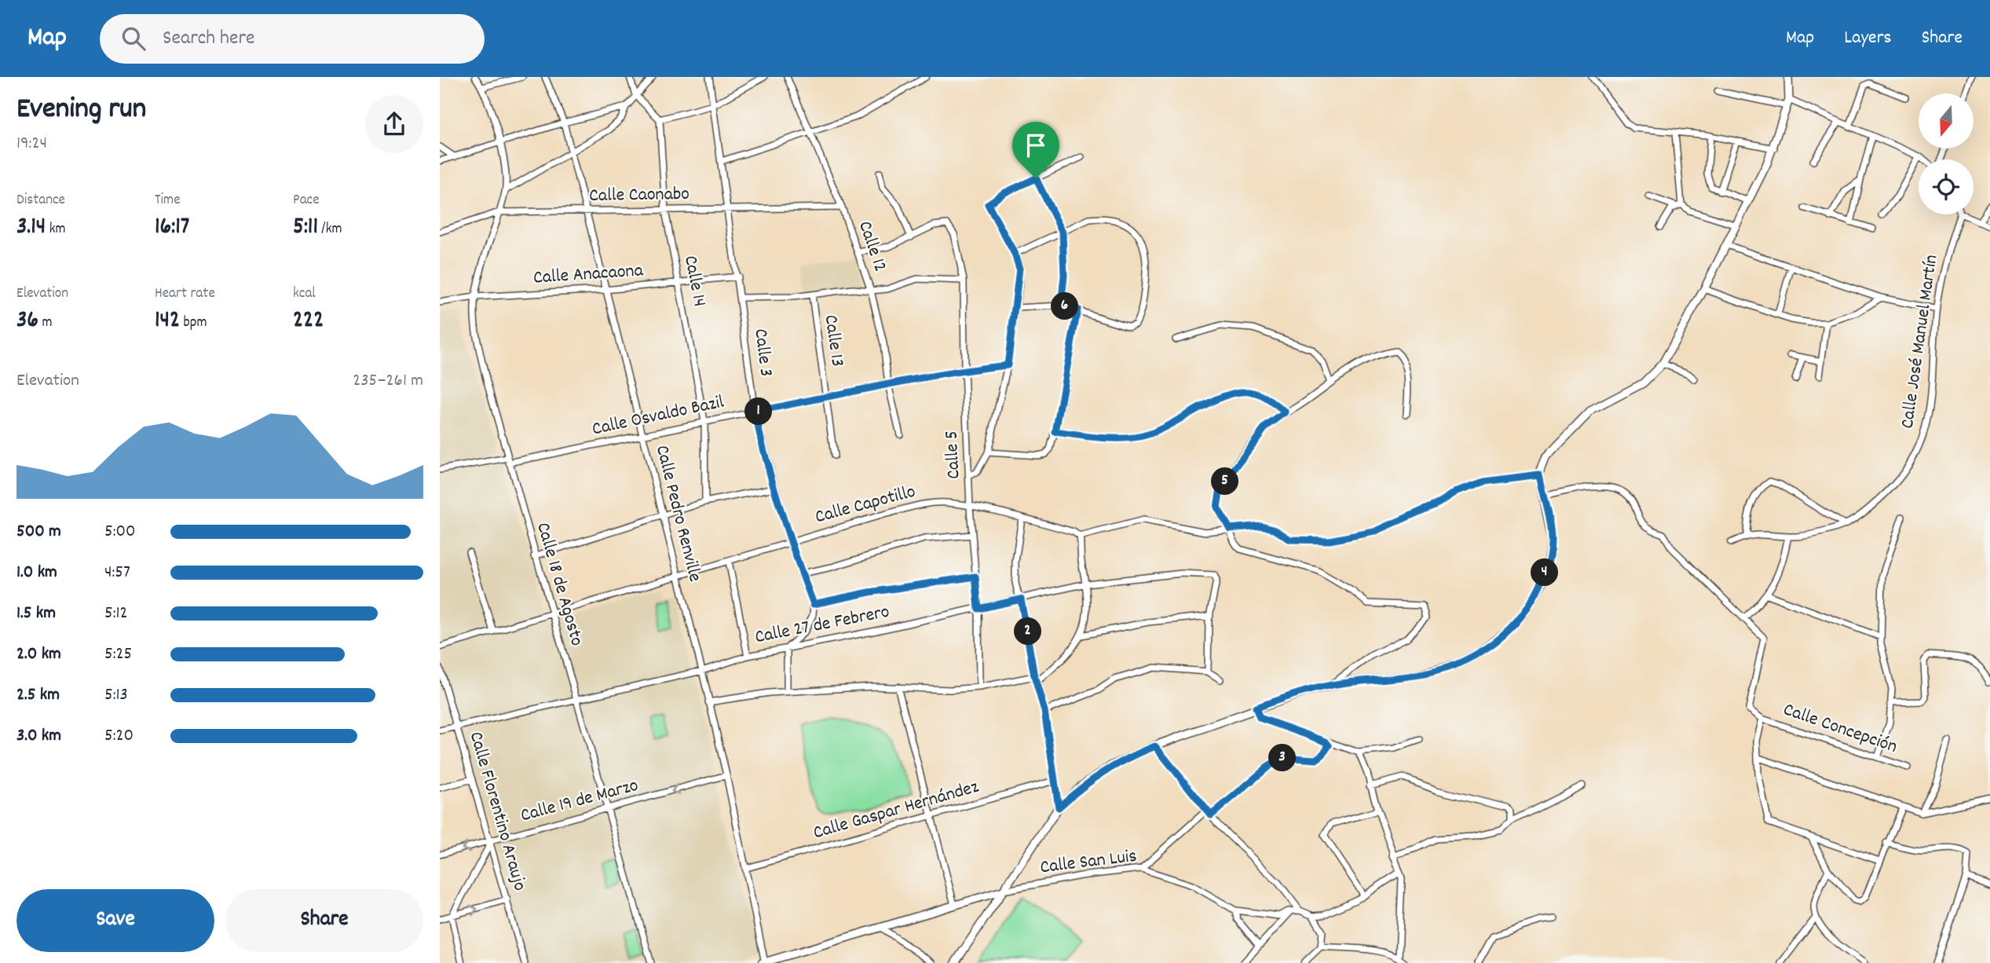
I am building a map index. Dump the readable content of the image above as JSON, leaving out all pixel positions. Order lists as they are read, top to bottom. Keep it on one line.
{"streets":{"street":["Calle Caonabo","Calle 12","Calle Anacaona","Calle 14","Calle 13","Calle José Manuel Martín","Calle 3","Calle Osvaldo Bazil","Calle 5","Calle Capotillo","Calle Pedro Renville","Calle 18 de Agosto","Calle 27 de Febrero","Calle Concepción","Calle 19 de Marzo","Calle Gaspar Hernández","Calle Florentino Araujo","Calle San Luis"]},"crossings":[["Calle Caonabo","Calle 12"],["Calle Caonabo","Calle 14"],["Calle Caonabo","Calle 3"],["Calle Caonabo","Calle Pedro Renville"],["Calle Caonabo","Calle 18 de Agosto"],["Calle 12","Calle Osvaldo Bazil"],["Calle Anacaona","Calle 14"],["Calle Anacaona","Calle 3"],["Calle Anacaona","Calle Pedro Renville"],["Calle Anacaona","Calle 18 de Agosto"],["Calle 14","Calle Osvaldo Bazil"],["Calle 13","Calle Osvaldo Bazil"],["Calle 3","Calle Osvaldo Bazil"],["Calle 3","Calle Capotillo"],["Calle Osvaldo Bazil","Calle 5"],["Calle Osvaldo Bazil","Calle Pedro Renville"],["Calle Osvaldo Bazil","Calle 18 de Agosto"],["Calle 5","Calle Capotillo"],["Calle 5","Calle 27 de Febrero"],["Calle Capotillo","Calle Pedro Renville"],["Calle Capotillo","Calle 18 de Agosto"],["Calle Pedro Renville","Calle 27 de Febrero"],["Calle Pedro Renville","Calle 19 de Marzo"],["Calle Pedro Renville","Calle Gaspar Hernández"],["Calle 18 de Agosto","Calle 27 de Febrero"],["Calle 18 de Agosto","Calle 19 de Marzo"],["Calle 27 de Febrero","Calle Florentino Araujo"],["Calle 19 de Marzo","Calle Florentino Araujo"]],"one_way":["Calle 19 de Marzo"],"north":"bottom","page":{"header":"Map","search":"Search here","nav":["Map","Layers","Share"],"heading":["Evening run","19:24"],"stats":[["Distance","3.14 km"],["Time","16:17"],["Pace","5:11 /km"],["Elevation","36 m"],["Heart rate","142 bpm"],["kcal","222"]],"pins":["6","1","5","4","2","3"],"chart":["Elevation","235–261 m"],"list":[{"name":"500 m","note":"5:00"},{"name":"1.0 km","note":"4:57"},{"name":"1.5 km","note":"5:12"},{"name":"2.0 km","note":"5:25"},{"name":"2.5 km","note":"5:13"},{"name":"3.0 km","note":"5:20"}],"buttons":["Save","Share"]}}
